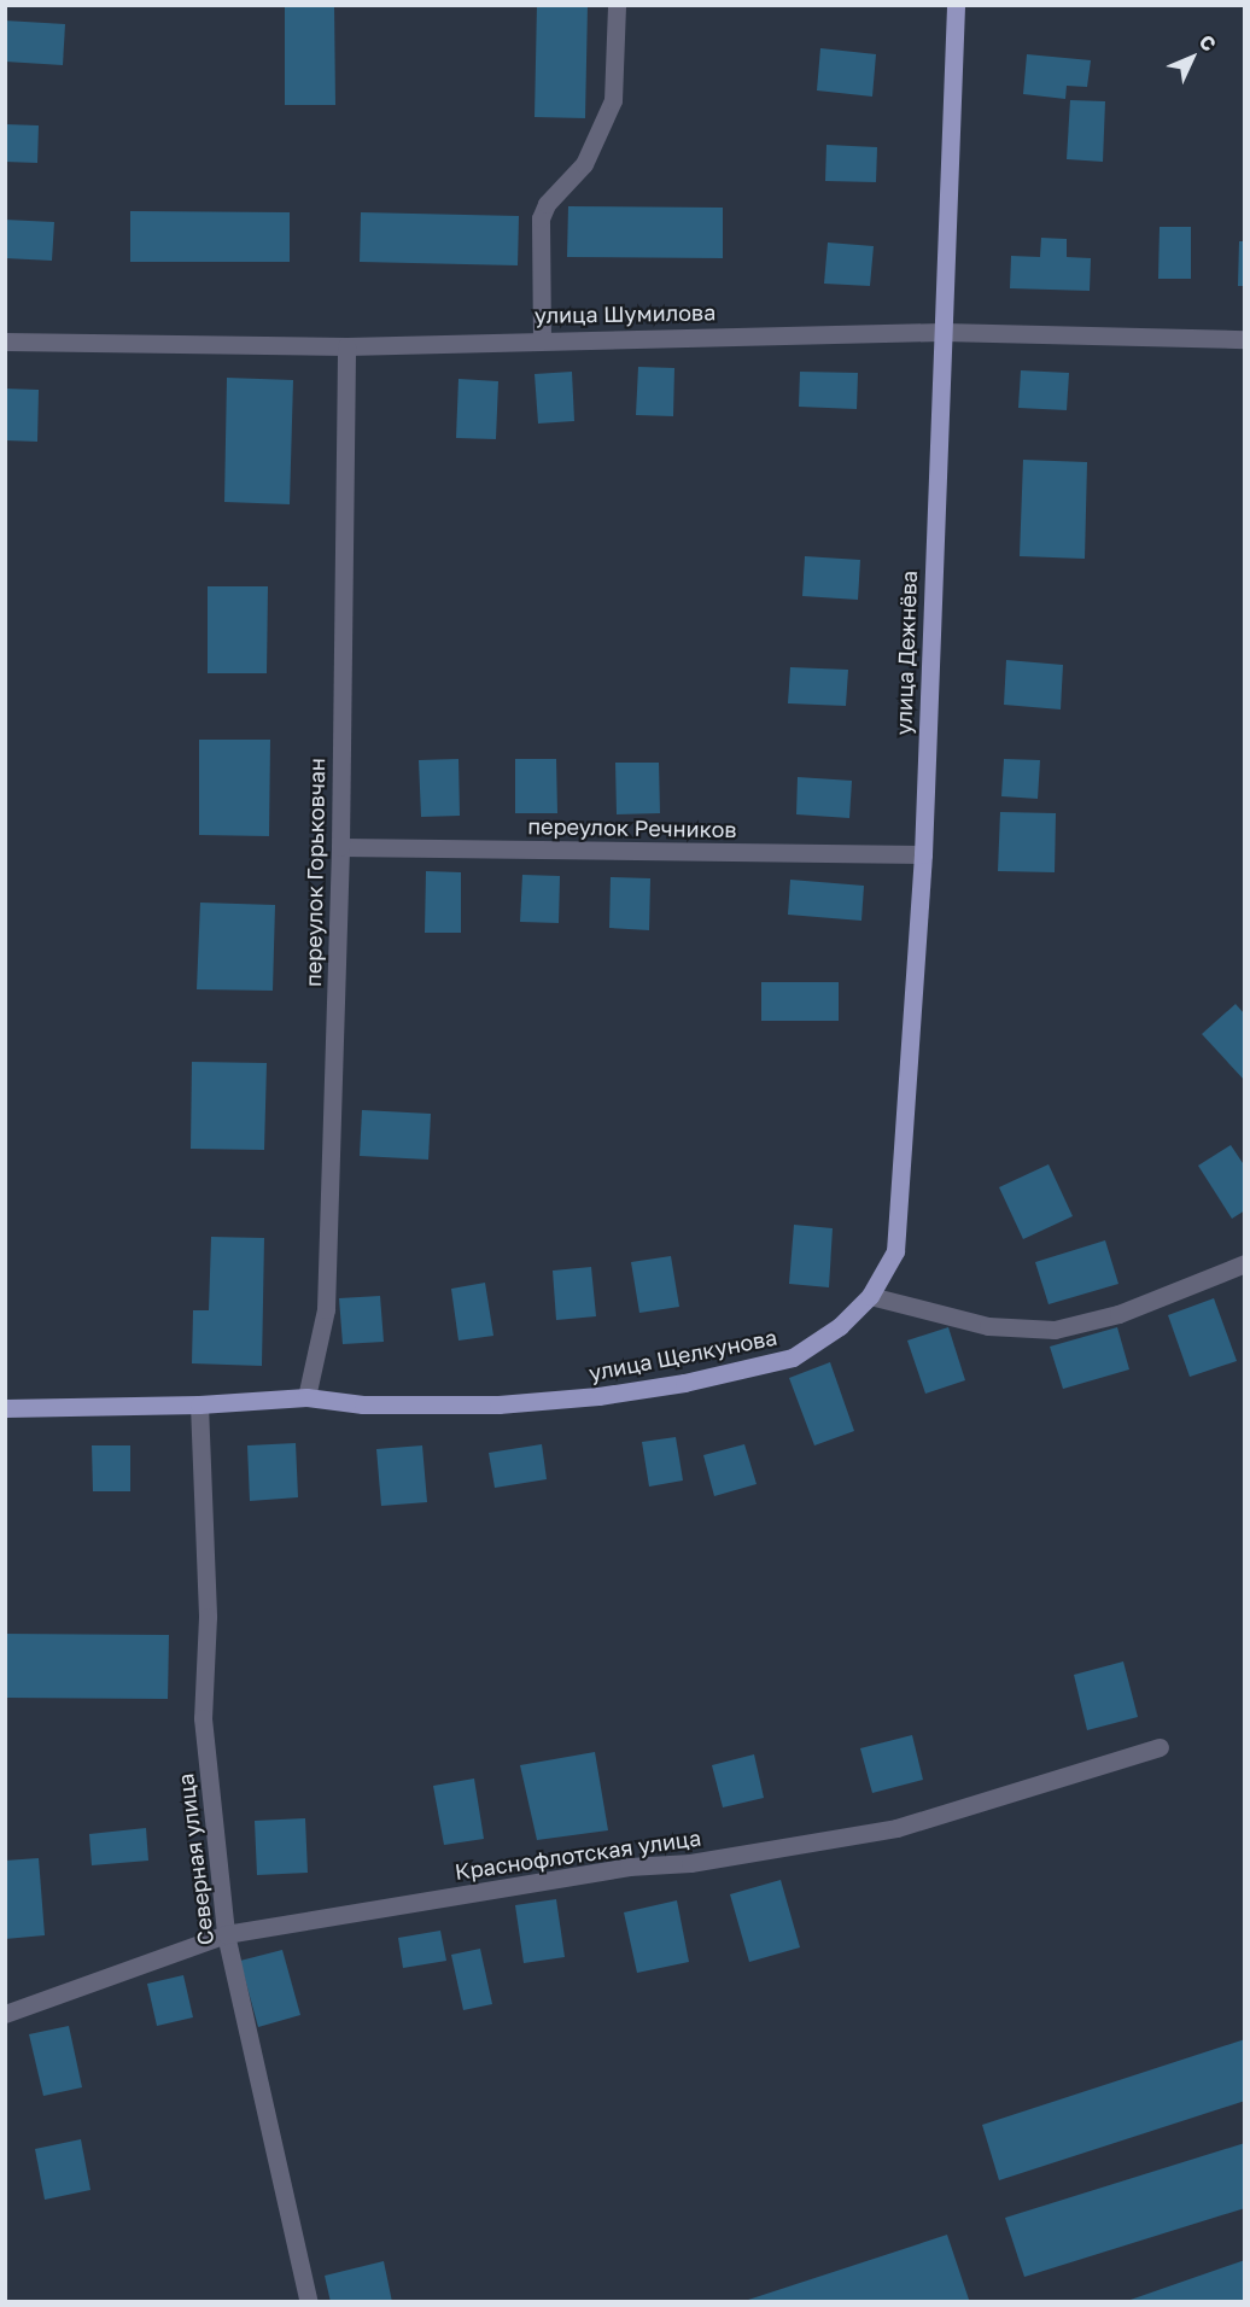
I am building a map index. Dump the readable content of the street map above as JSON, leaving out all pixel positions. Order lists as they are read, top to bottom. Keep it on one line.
{"streets":{"main road":["улица Дежнёва","улица Щелкунова"],"street":["улица Шумилова","переулок Речников","переулок Горьковчан","Краснофлотская улица","Северная улица"]},"crossings":[["улица Шумилова","улица Дежнёва"],["улица Шумилова","переулок Горьковчан"],["улица Дежнёва","переулок Речников"],["улица Дежнёва","улица Щелкунова"],["переулок Речников","переулок Горьковчан"],["переулок Горьковчан","улица Щелкунова"],["улица Щелкунова","Северная улица"],["Краснофлотская улица","Северная улица"]],"north":"top right"}
